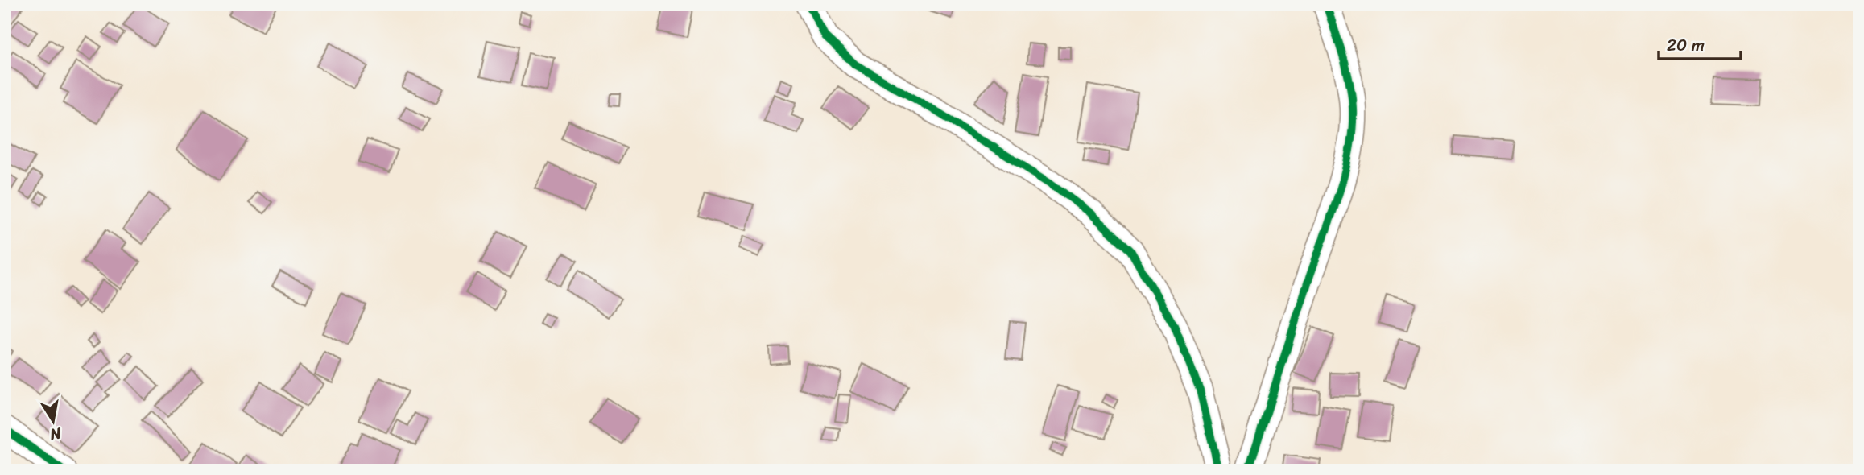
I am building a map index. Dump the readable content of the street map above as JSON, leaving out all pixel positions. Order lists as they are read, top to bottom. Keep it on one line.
{"scale_bar":"20 m","north":"bottom"}
